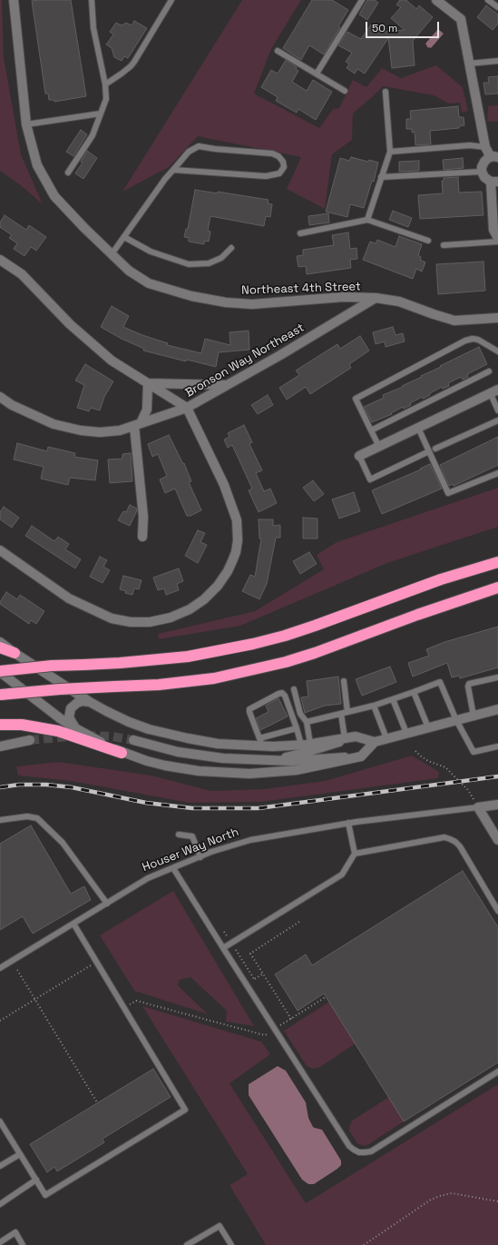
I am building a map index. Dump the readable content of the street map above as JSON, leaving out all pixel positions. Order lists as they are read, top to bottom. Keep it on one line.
{"streets":{"street":["Northeast 4th Street","Bronson Way Northeast","Houser Way North"]},"crossings":[["Northeast 4th Street","Bronson Way Northeast"]],"scale_bar":"50 m"}
